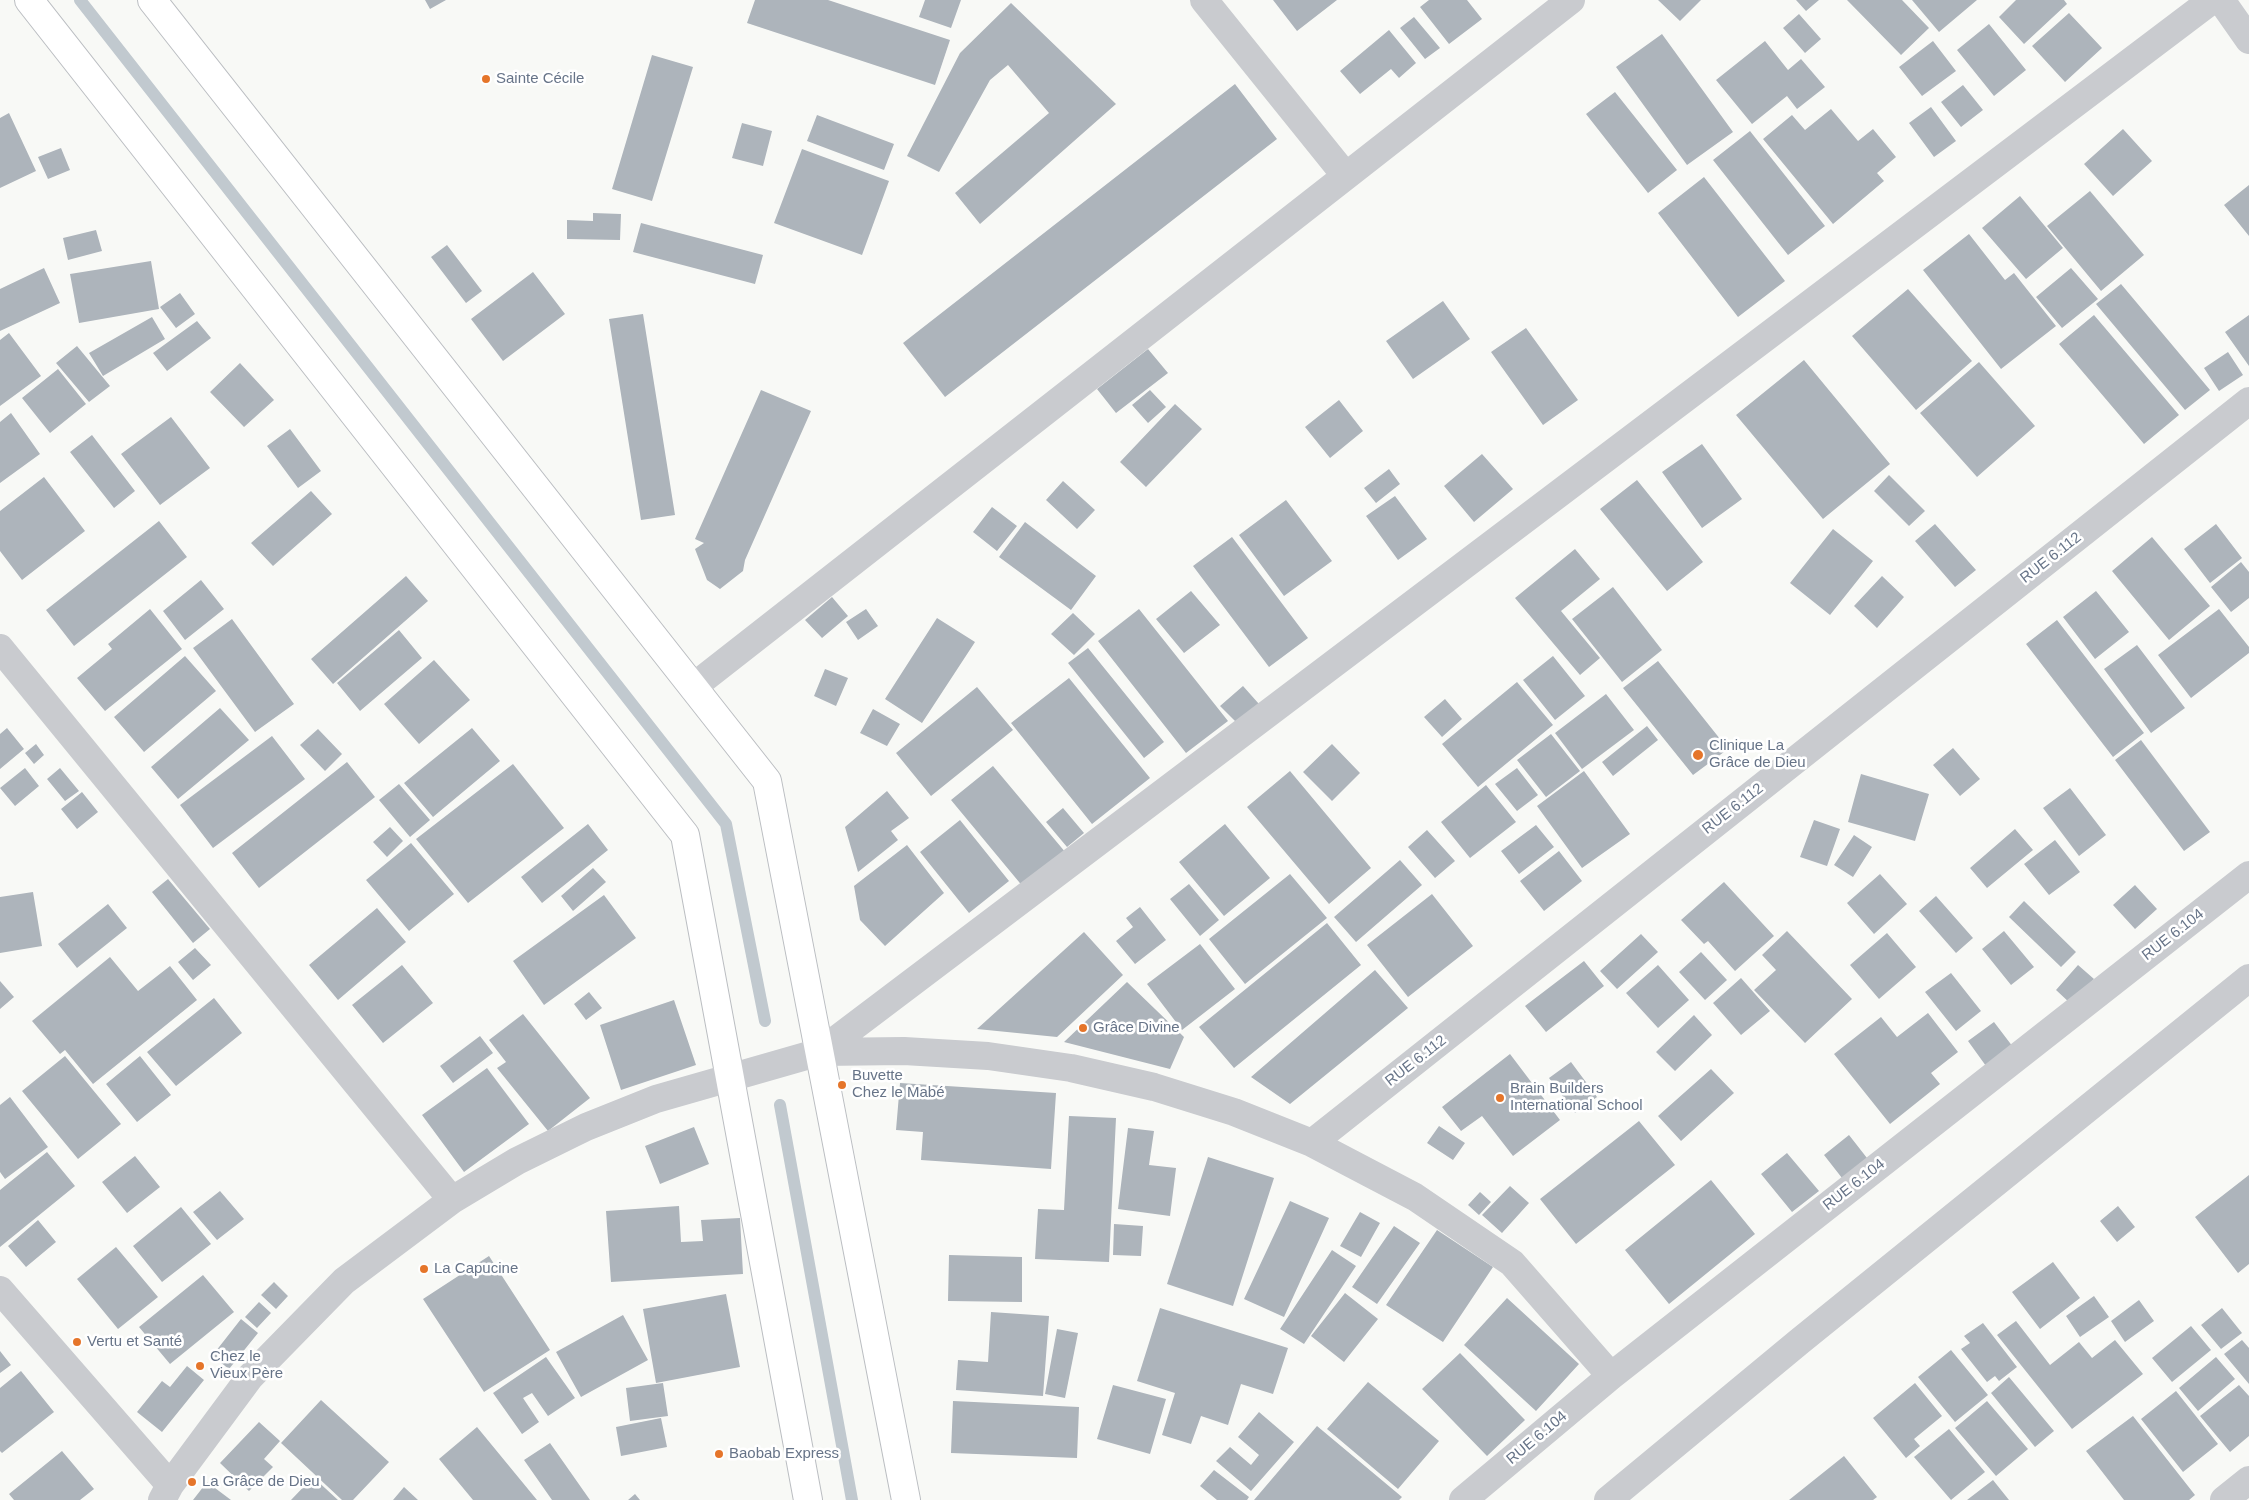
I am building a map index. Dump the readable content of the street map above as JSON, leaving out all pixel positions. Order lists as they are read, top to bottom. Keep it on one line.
{"streets":{"street":["RUE 6.112","RUE 6.104"]},"places":["Sainte Cécile","Clinique La Grâce de Dieu","Grâce Divine","Buvette Chez le Mabé","Brain Builders International School","La Capucine","Vertu et Santé","Chez le Vieux Père","Baobab Express","La Grâce de Dieu"]}
